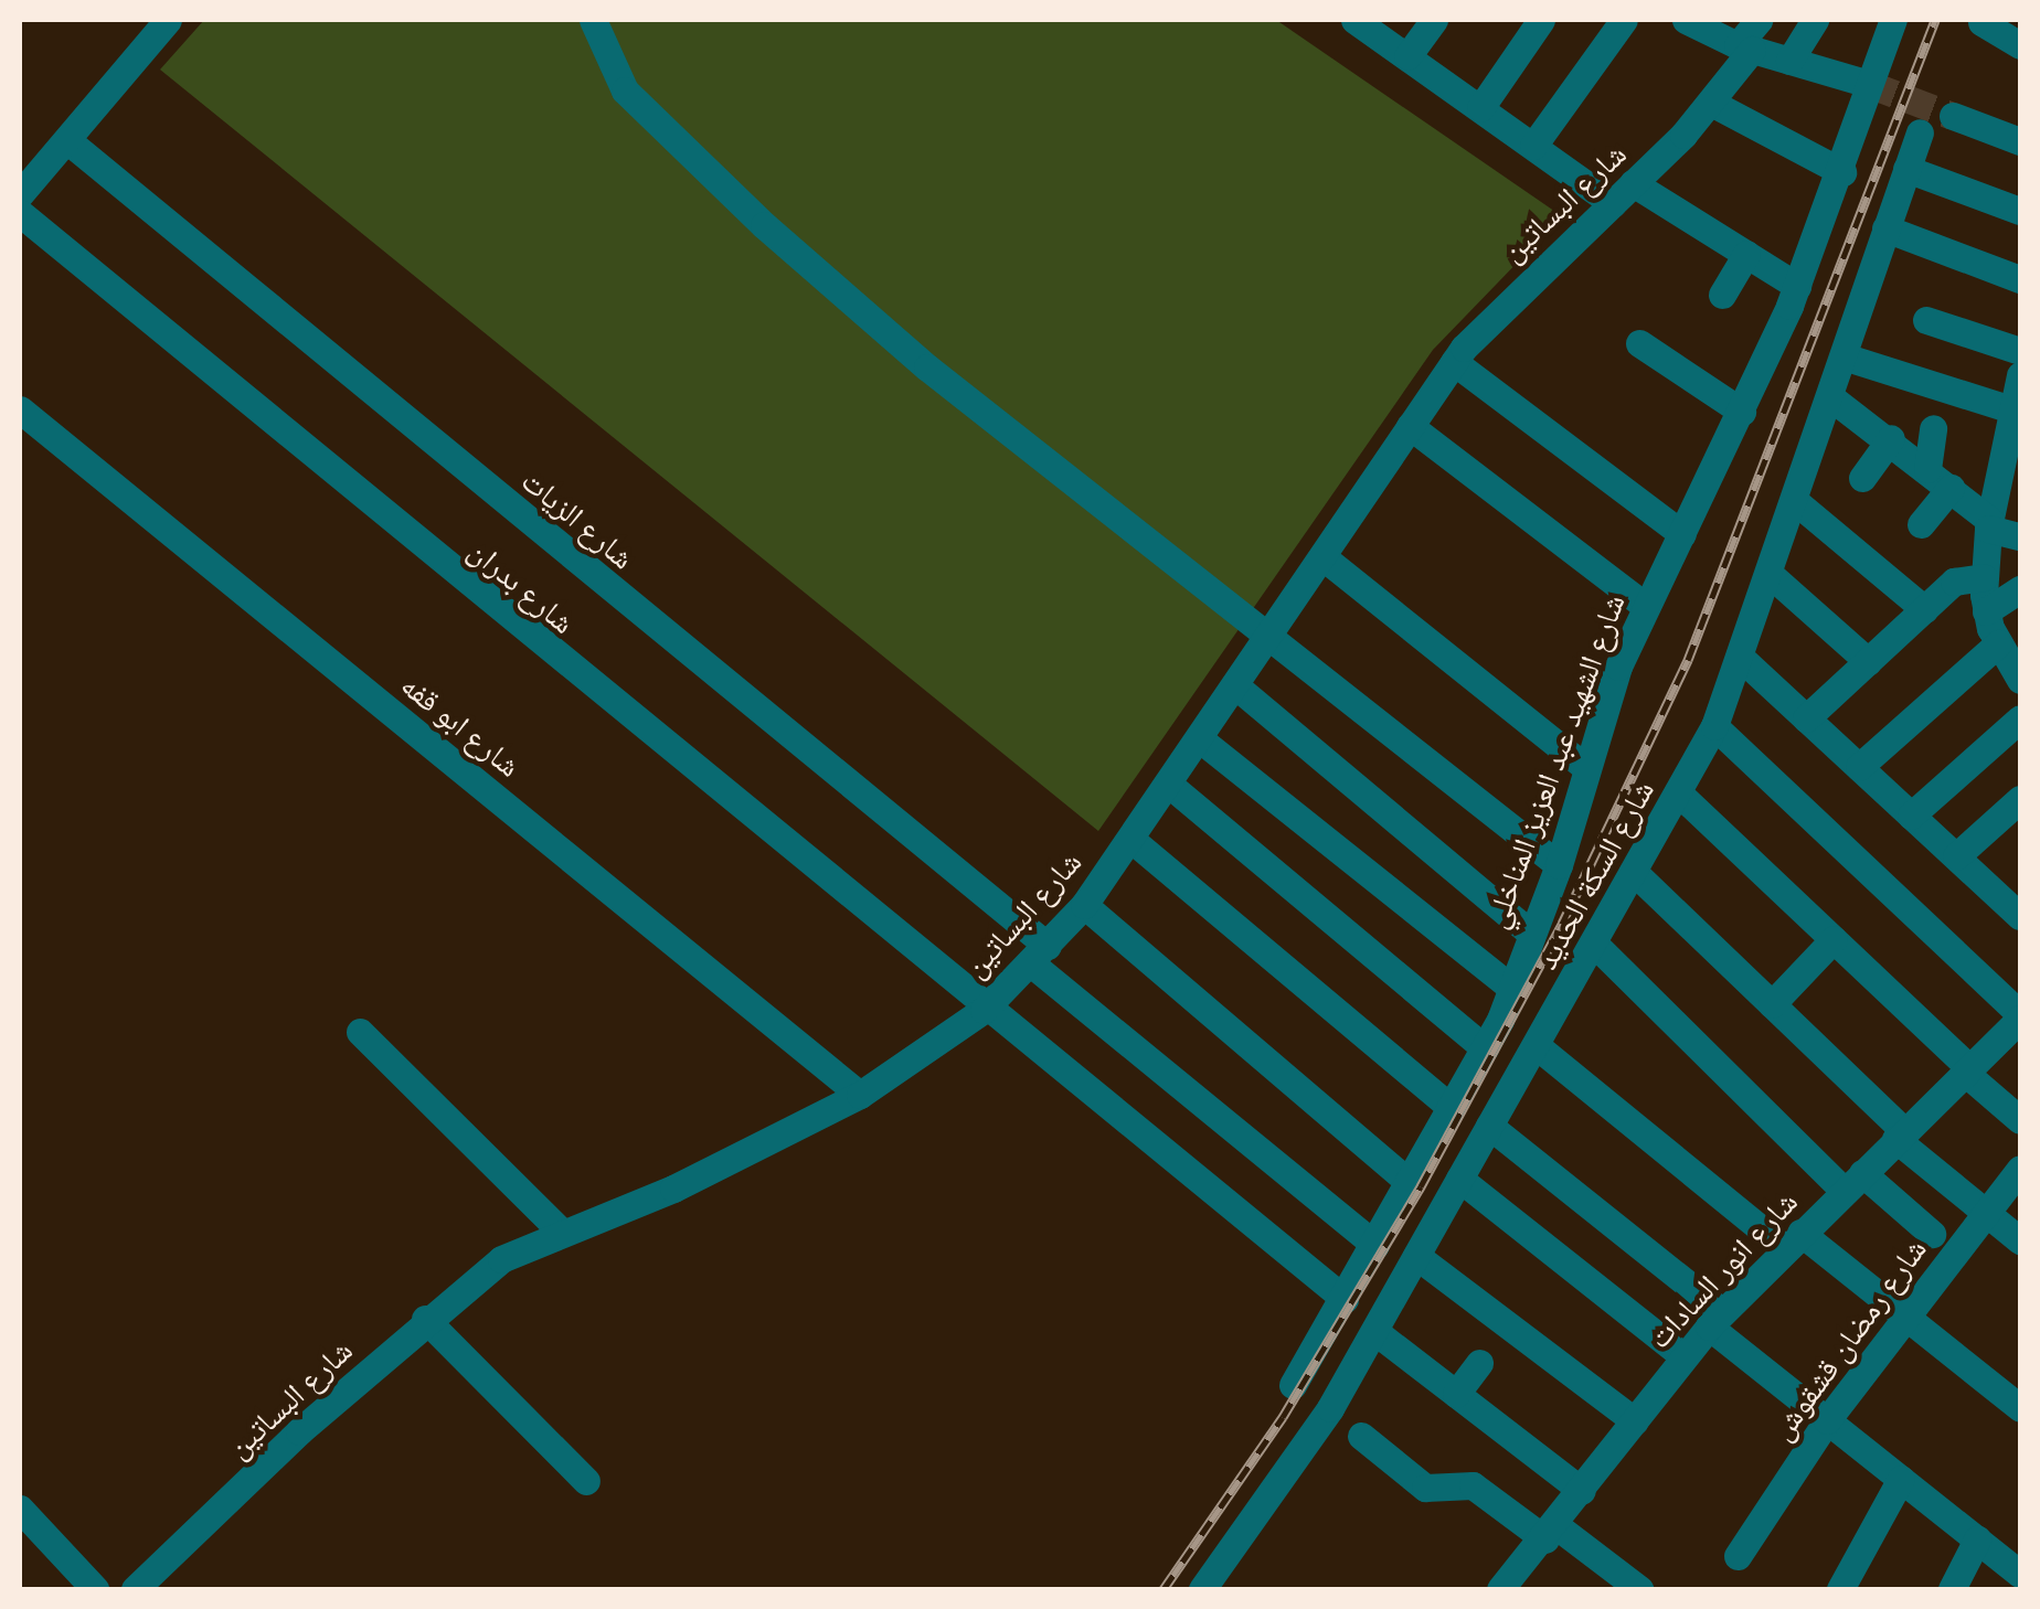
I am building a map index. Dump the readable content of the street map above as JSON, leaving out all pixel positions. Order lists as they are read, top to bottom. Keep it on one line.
{"streets":{"street":["شارع البساتين","شارع الزيات","شارع بدران","شارع ابو قفه","شارع الشهيد عبد العزيز المناخلي","شارع السكة الحديد","شارع انور السادات","شارع رمضان قشقوش"]},"crossings":[["شارع البساتين","شارع الزيات"],["شارع البساتين","شارع بدران"],["شارع البساتين","شارع ابو قفه"],["شارع الزيات","شارع الشهيد عبد العزيز المناخلي"],["شارع بدران","شارع الشهيد عبد العزيز المناخلي"]]}
